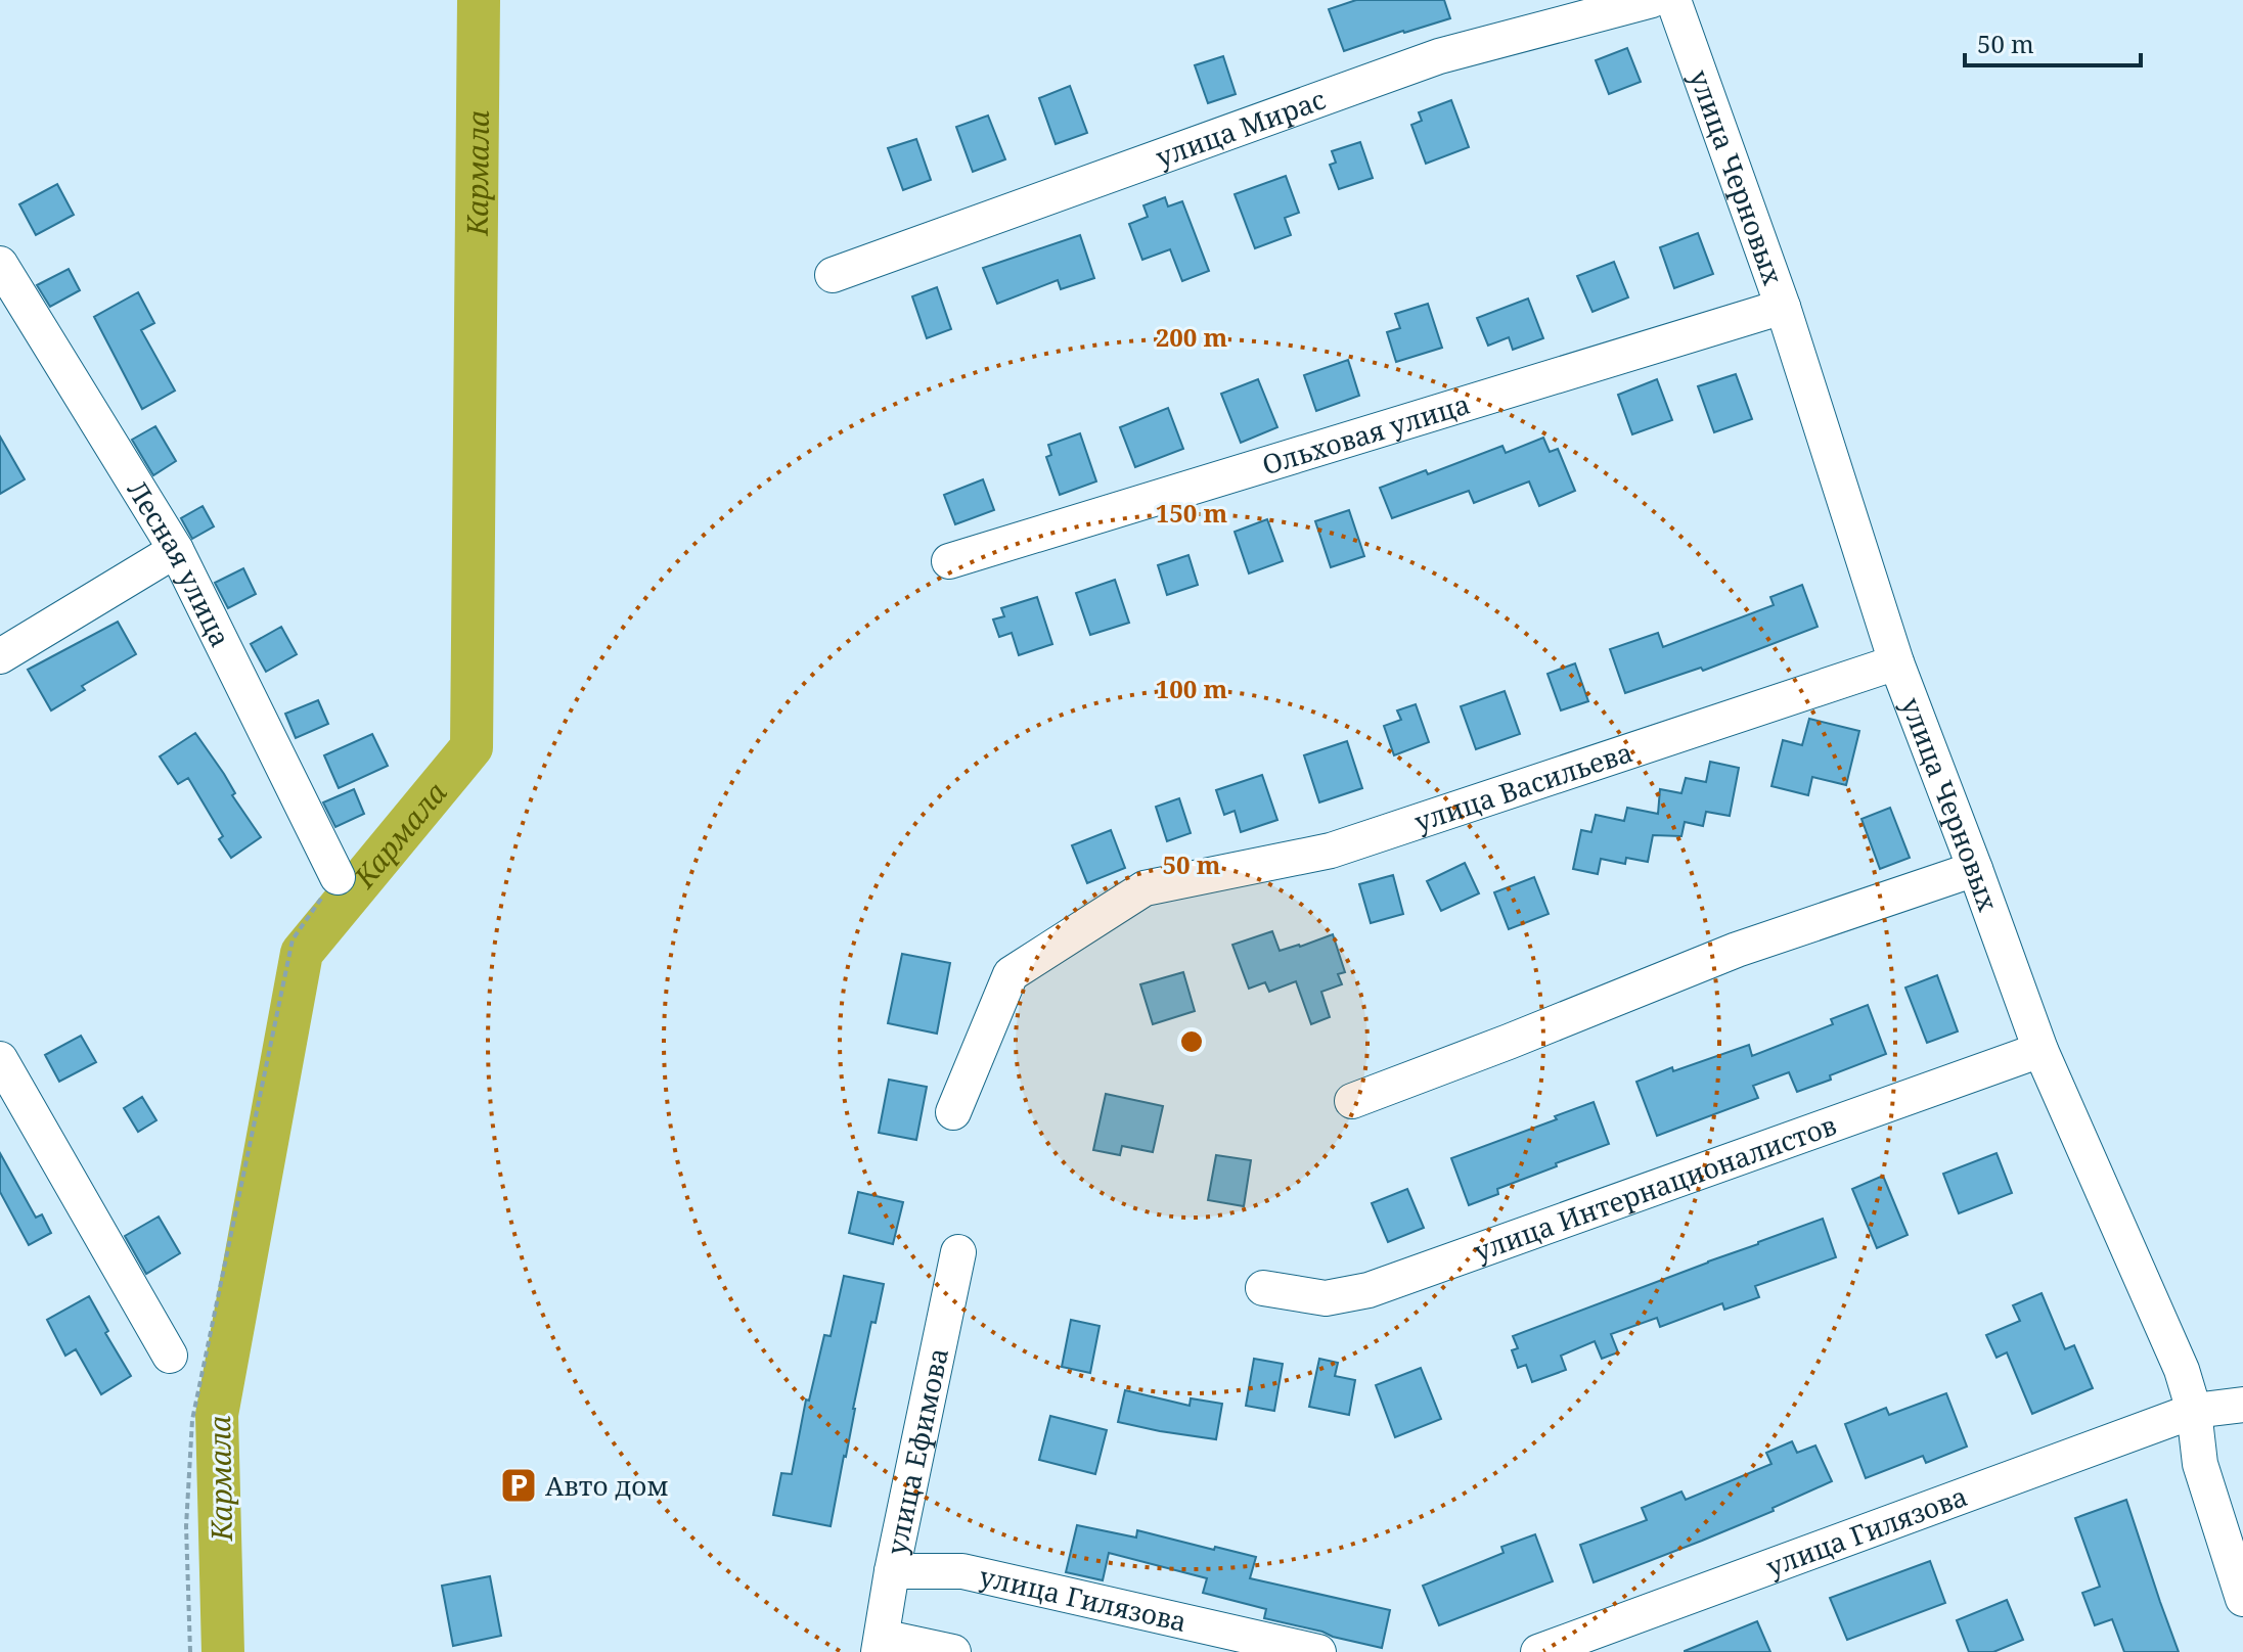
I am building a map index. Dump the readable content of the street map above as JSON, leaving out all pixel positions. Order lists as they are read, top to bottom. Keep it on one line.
{"streets":{"street":["улица Мирас","улица Черновых","Ольховая улица","Лесная улица","улица Васильева","улица Интернационалистов","улица Ефимова","улица Гилязова"]},"crossings":[["улица Черновых","Ольховая улица"],["улица Черновых","улица Васильева"],["улица Черновых","улица Интернационалистов"],["улица Черновых","улица Гилязова"],["улица Ефимова","улица Гилязова"]],"water":["Кармала"],"places":{"parking":["Авто дом"]},"scale_bar":"50 m","rings":["200 m","150 m","100 m","50 m"]}
